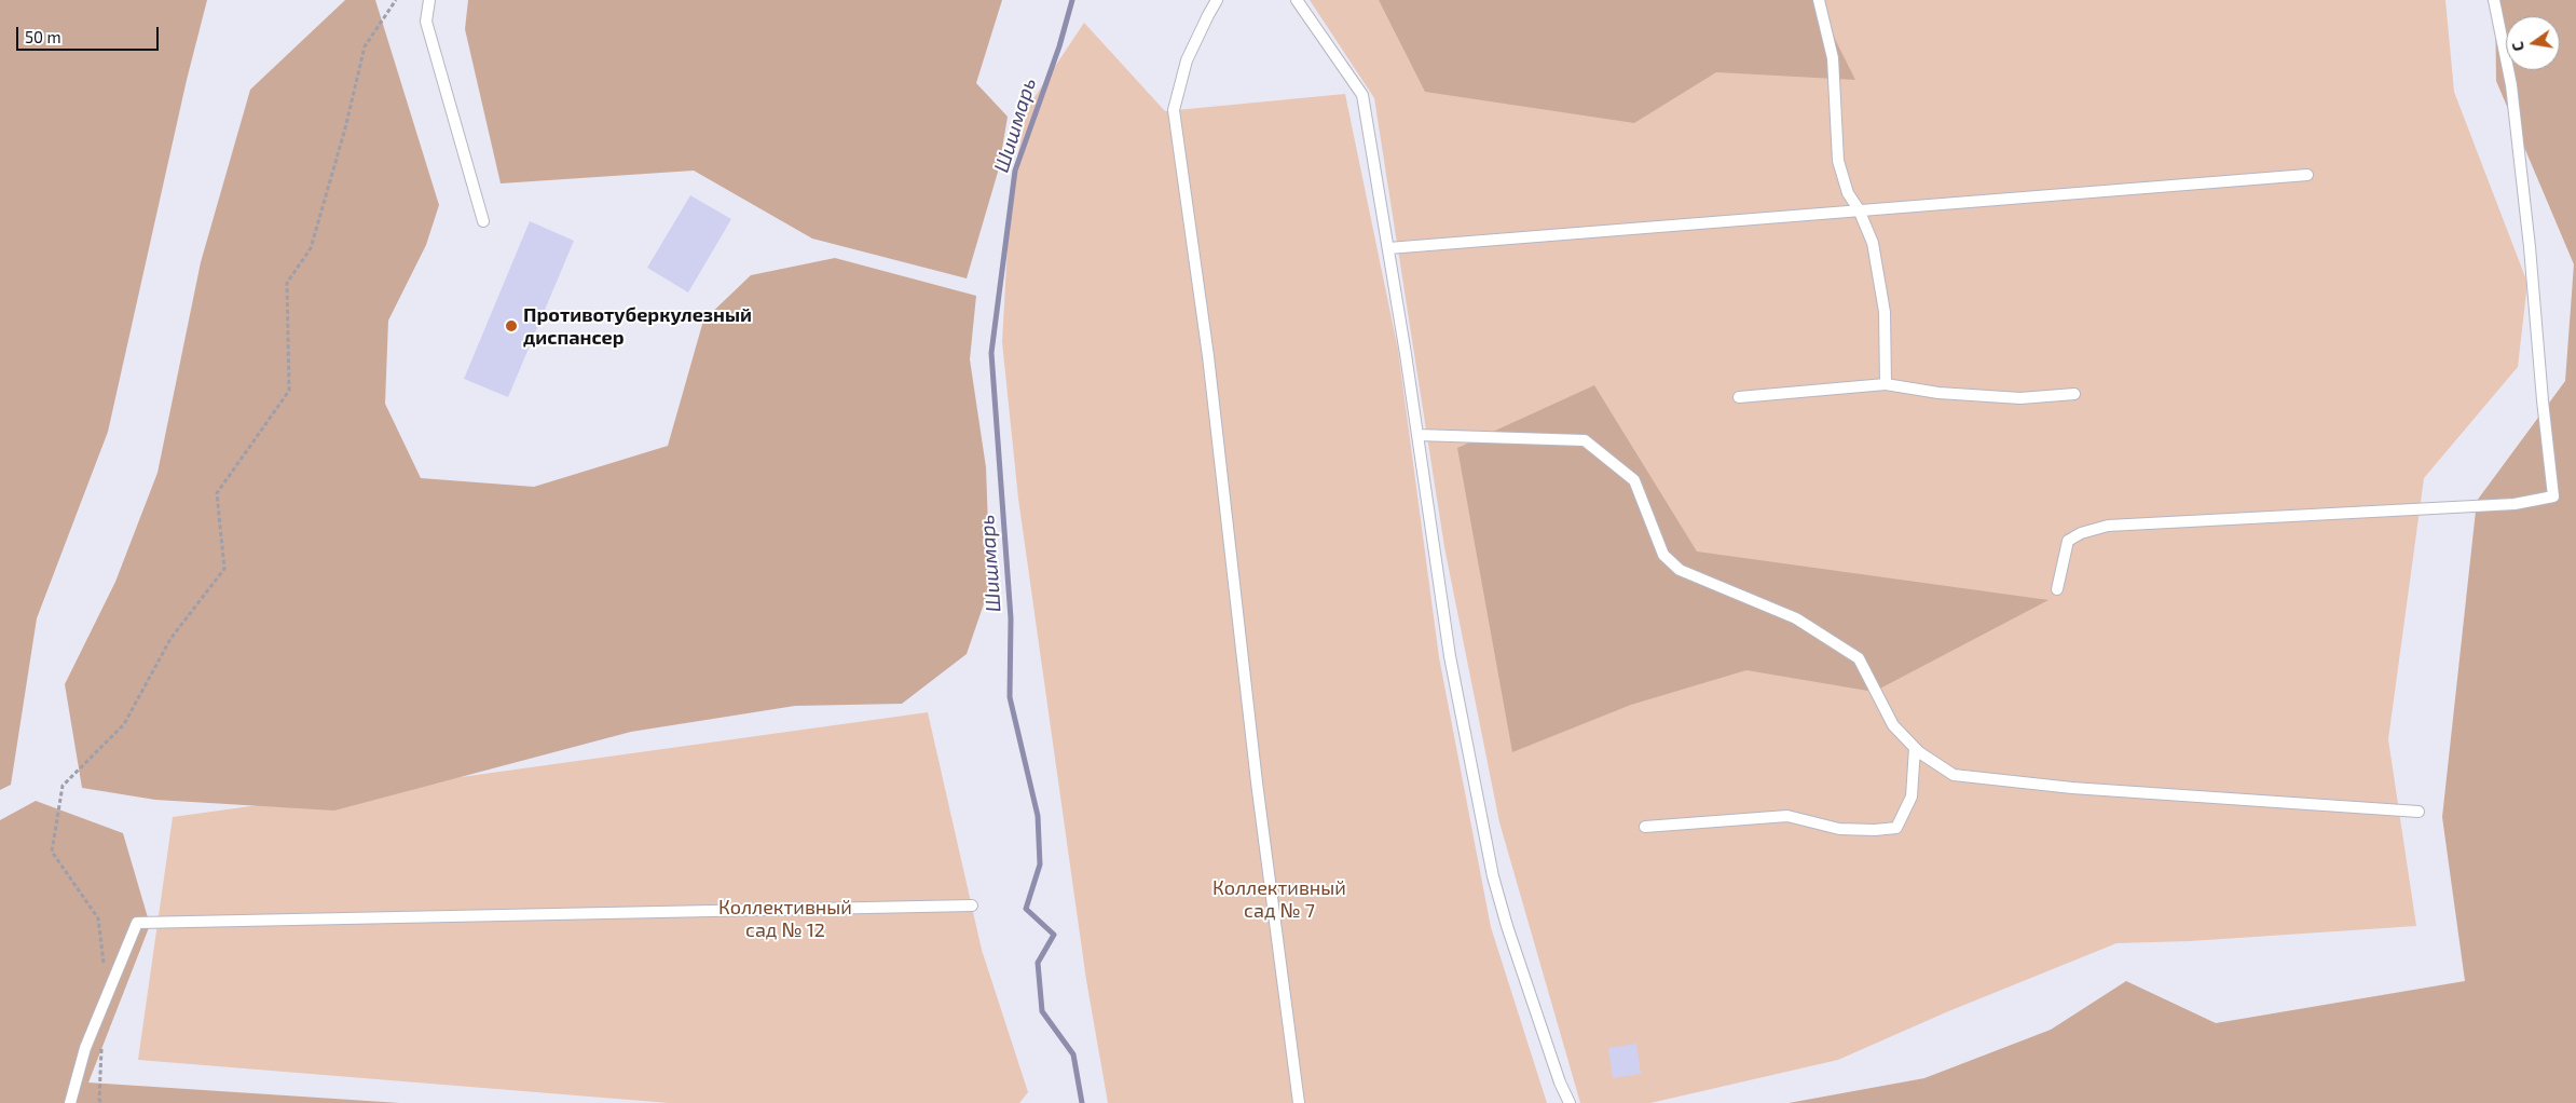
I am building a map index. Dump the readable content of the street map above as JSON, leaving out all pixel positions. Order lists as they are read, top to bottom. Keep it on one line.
{"water":["Шишмарь"],"parks":["Коллективный сад № 7","Коллективный сад № 12"],"places":["Противотуберкулезный диспансер"],"scale_bar":"50 m","north":"left"}
